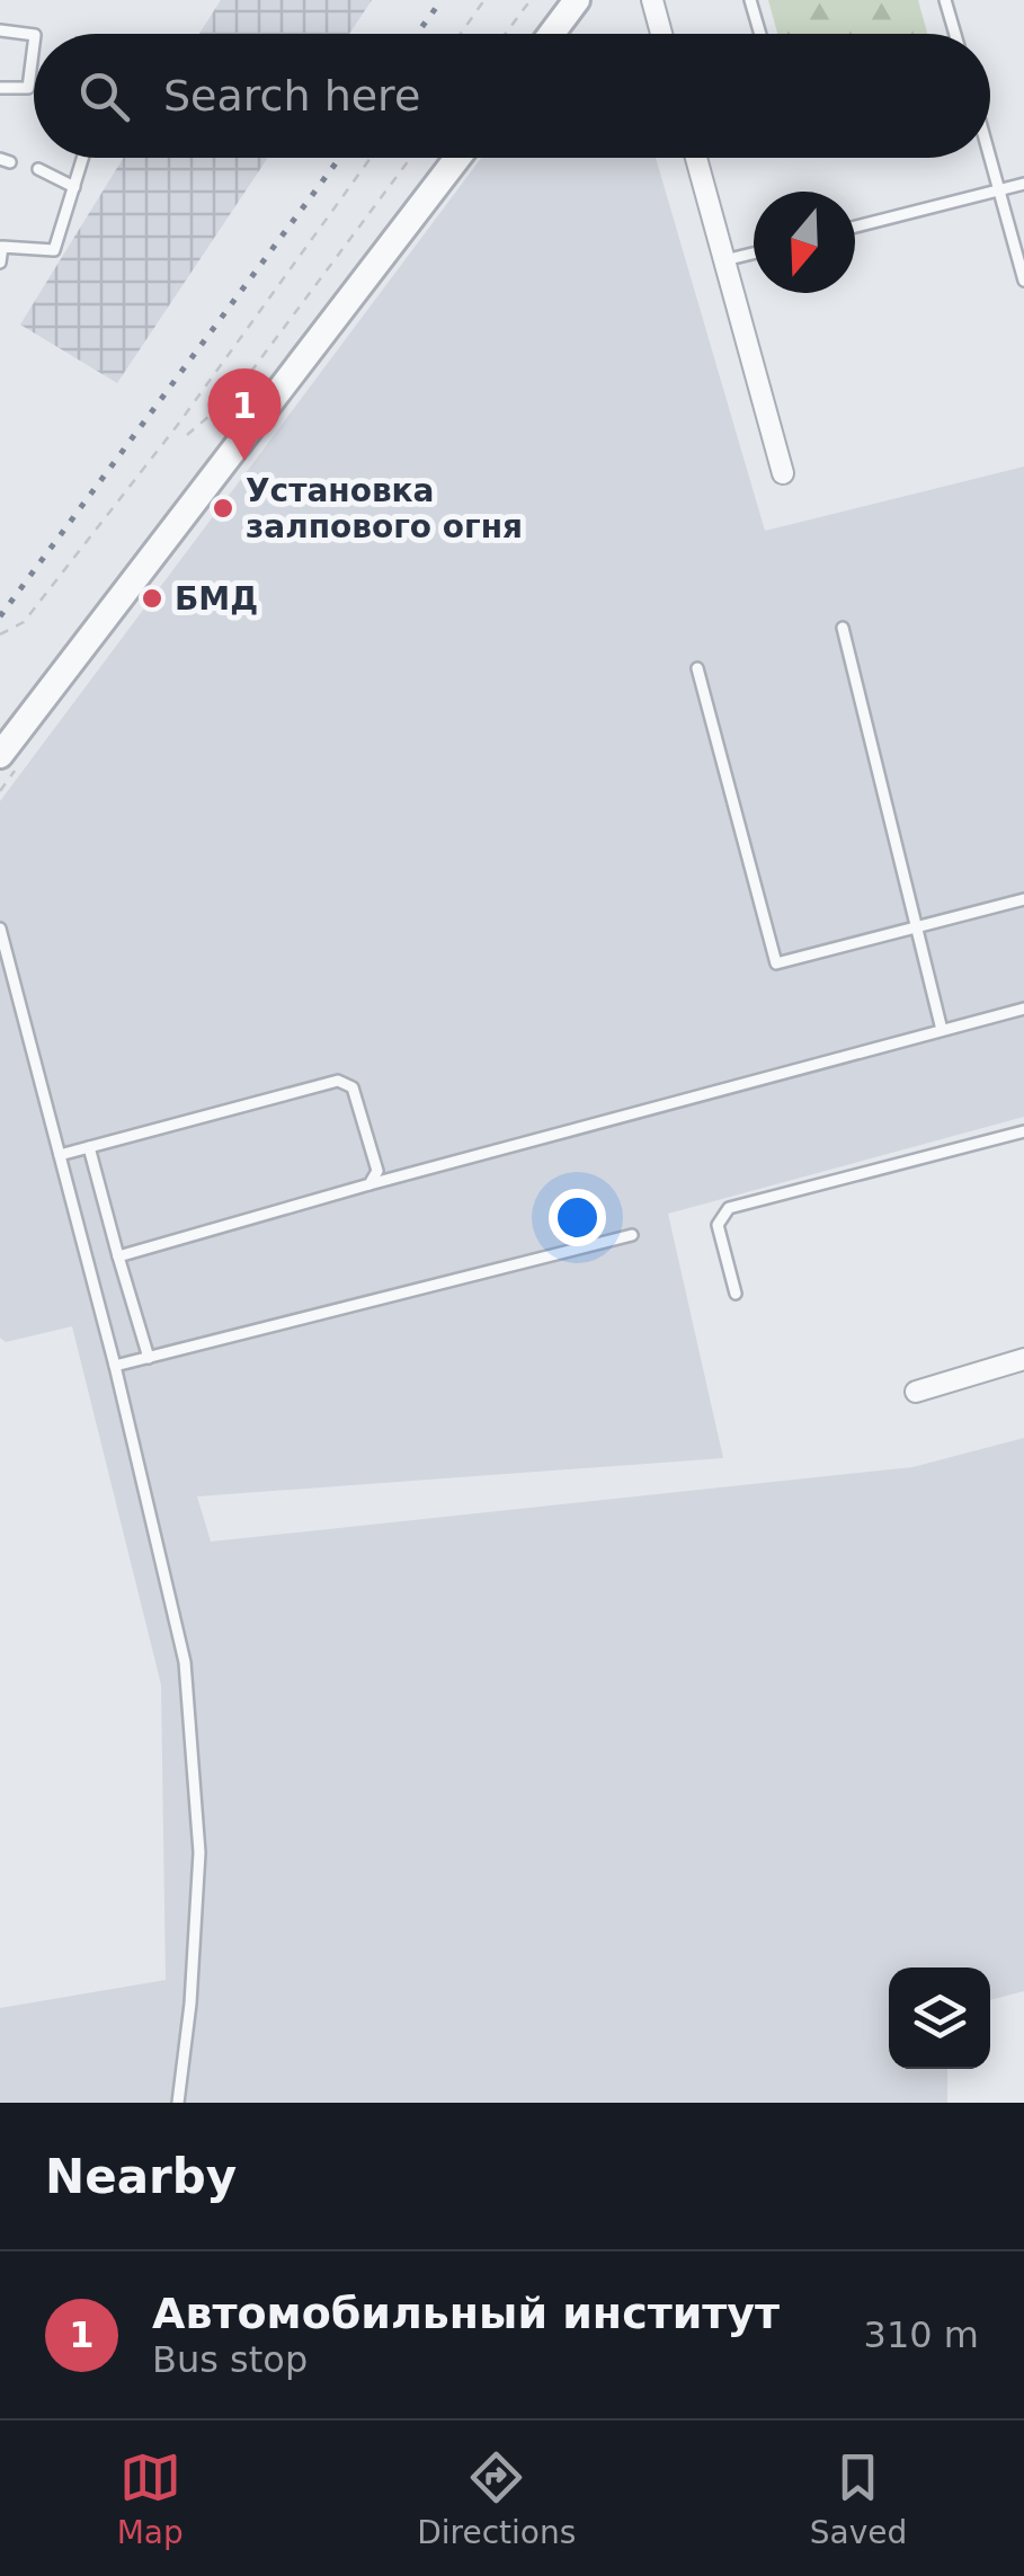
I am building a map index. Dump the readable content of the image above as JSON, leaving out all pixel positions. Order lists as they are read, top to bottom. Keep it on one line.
{"places":["Установка залпового огня","БМД"],"north":"bottom","page":{"search":"Search here","pins":"1","heading":"Nearby","list":[{"mark":"1","name":"Автомобильный институт","note":"Bus stop","value":"310 m"}],"nav":["Map","Directions","Saved"]}}
